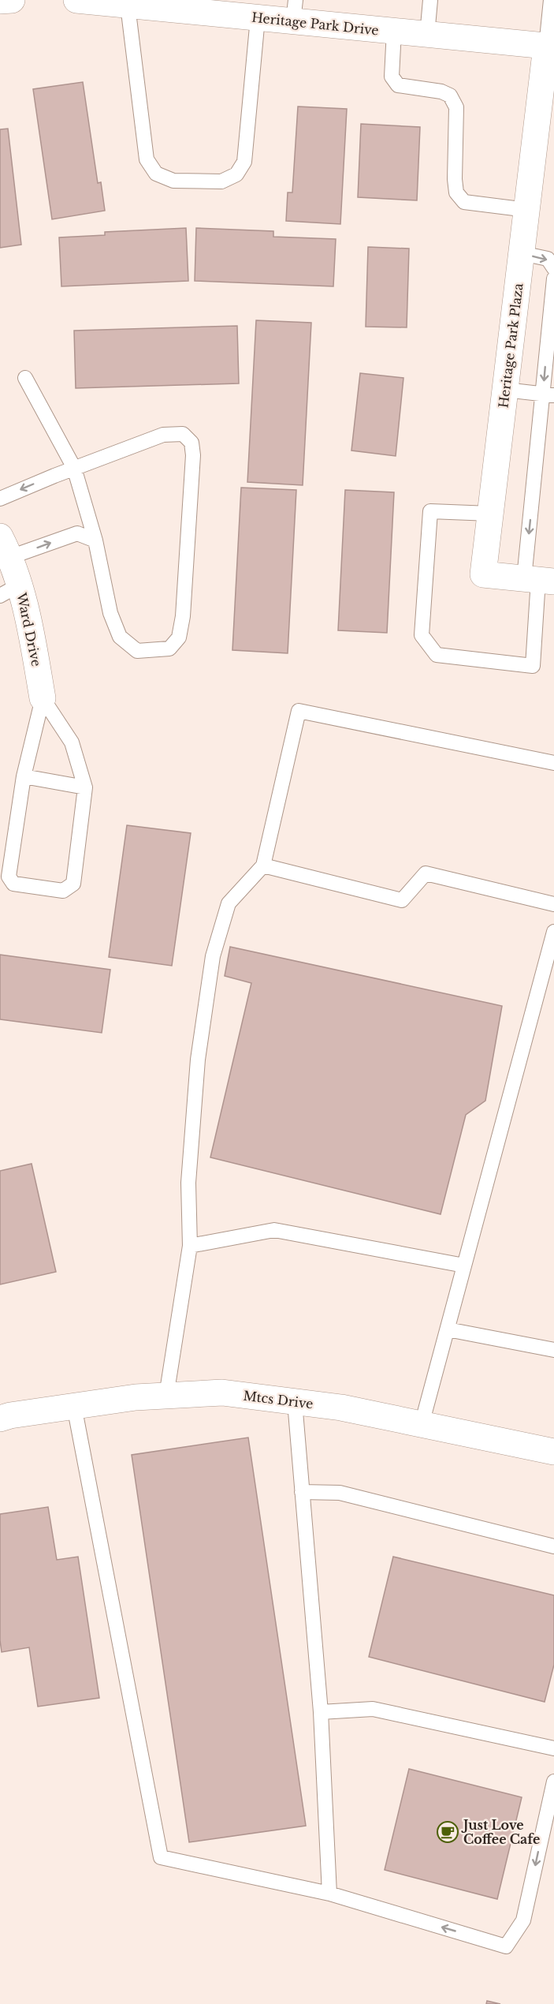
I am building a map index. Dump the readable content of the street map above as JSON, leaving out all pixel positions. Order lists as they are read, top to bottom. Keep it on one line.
{"streets":{"street":["Heritage Park Drive","Heritage Park Plaza","Ward Drive","Mtcs Drive"]},"crossings":[["Heritage Park Drive","Heritage Park Plaza"]],"places":{"cafe":["Just Love Coffee Cafe"]}}
